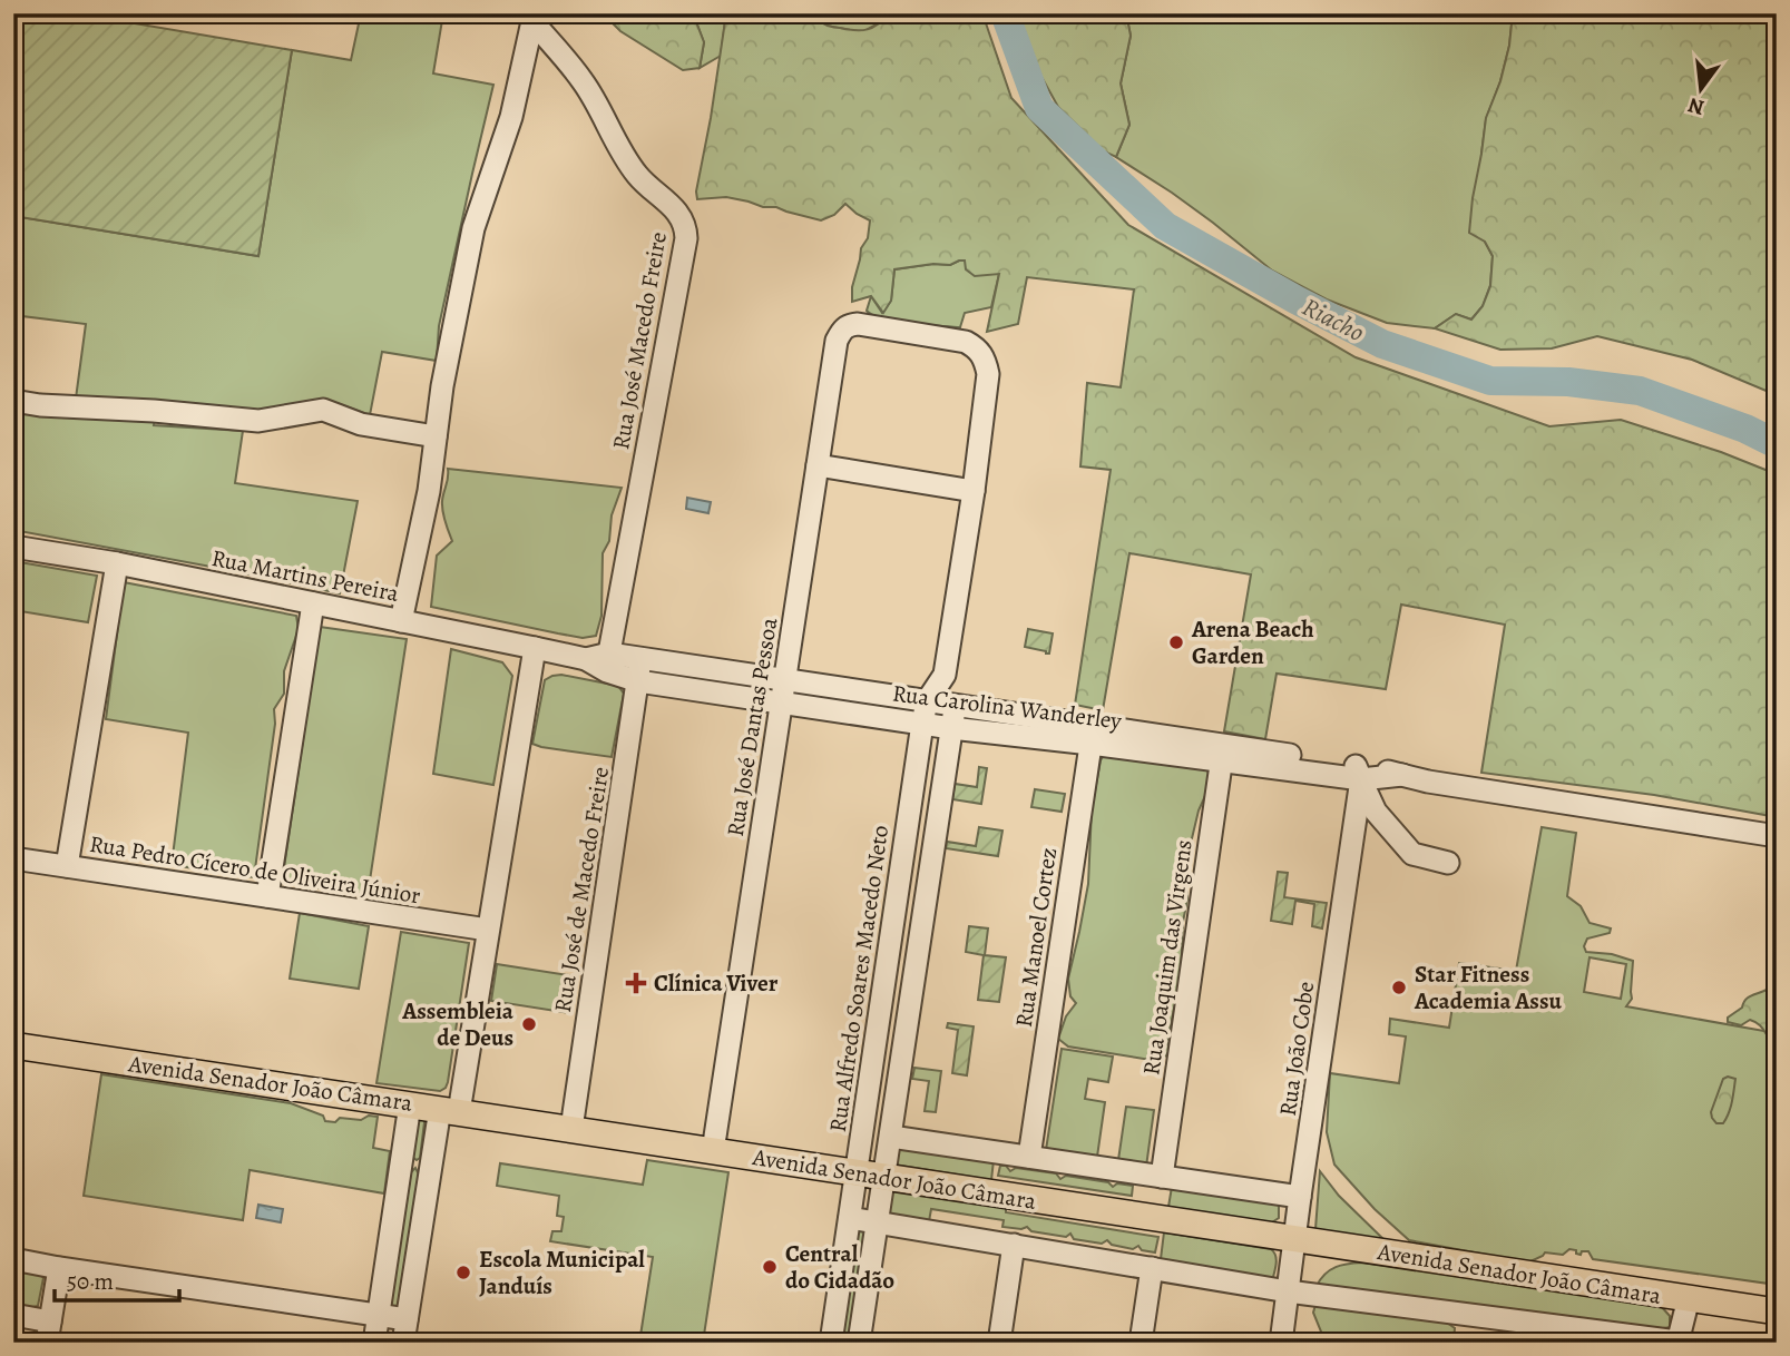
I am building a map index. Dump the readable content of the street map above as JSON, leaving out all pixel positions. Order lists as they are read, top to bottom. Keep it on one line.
{"streets":{"main road":["Avenida Senador João Câmara"],"street":["Rua José Macedo Freire","Rua Martins Pereira","Rua Carolina Wanderley","Rua José Dantas Pessoa","Rua Pedro Cícero de Oliveira Júnior","Rua José de Macedo Freire","Rua Manoel Cortez","Rua Joaquim das Virgens","Rua Alfredo Soares Macedo Neto","Rua João Cobe"]},"crossings":[["Rua José Macedo Freire","Rua Martins Pereira"],["Rua José Macedo Freire","Rua Carolina Wanderley"],["Rua Martins Pereira","Rua Carolina Wanderley"],["Rua Carolina Wanderley","Rua José Dantas Pessoa"],["Rua Carolina Wanderley","Rua José de Macedo Freire"],["Rua Carolina Wanderley","Rua Manoel Cortez"],["Rua Carolina Wanderley","Rua Joaquim das Virgens"],["Rua Carolina Wanderley","Rua Alfredo Soares Macedo Neto"],["Rua Carolina Wanderley","Rua João Cobe"],["Rua José Dantas Pessoa","Rua Alfredo Soares Macedo Neto"],["Rua José Dantas Pessoa","Avenida Senador João Câmara"],["Rua José de Macedo Freire","Avenida Senador João Câmara"],["Rua Manoel Cortez","Avenida Senador João Câmara"],["Rua Joaquim das Virgens","Avenida Senador João Câmara"],["Rua Alfredo Soares Macedo Neto","Avenida Senador João Câmara"],["Rua João Cobe","Avenida Senador João Câmara"]],"water":["Riacho"],"places":{"other":["Arena Beach Garden","Star Fitness Academia Assu","Assembleia de Deus","Central do Cidadão","Escola Municipal Janduís"],"health":["Clínica Viver"]},"scale_bar":"50 m","north":"bottom"}
